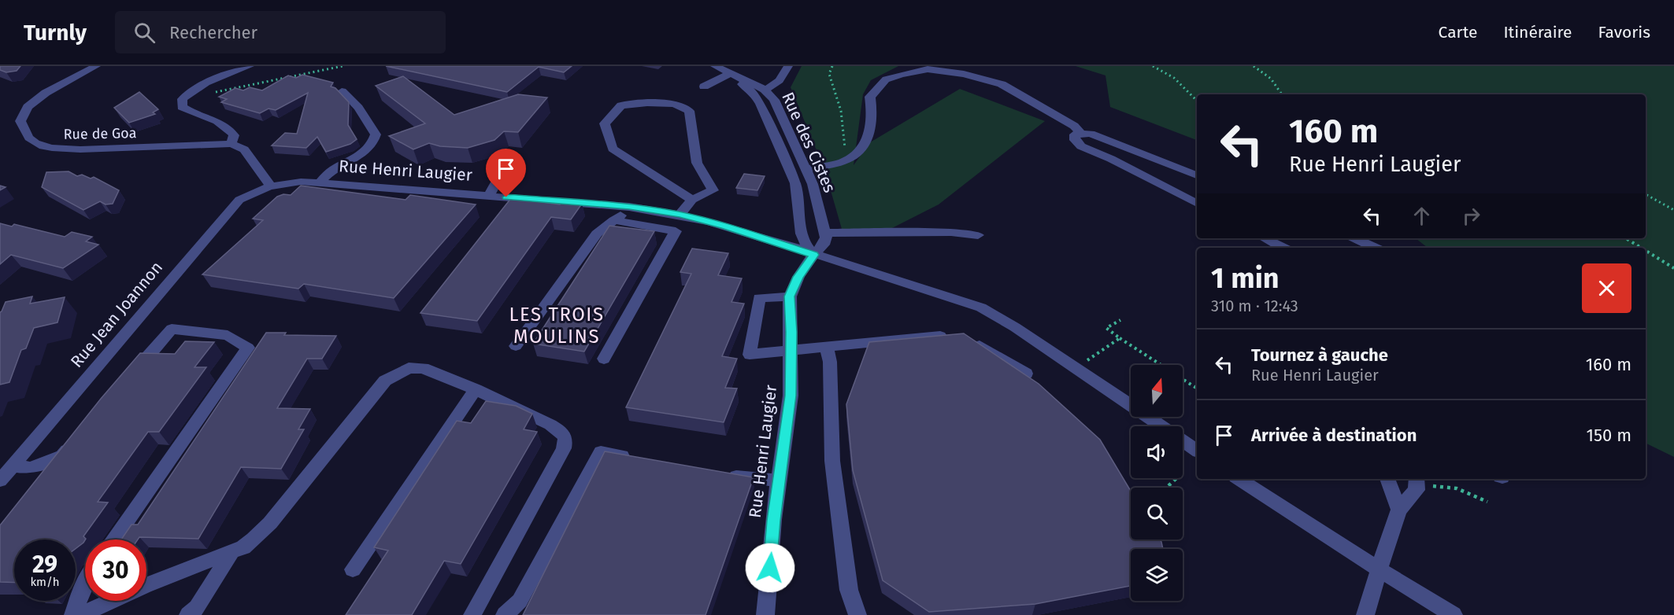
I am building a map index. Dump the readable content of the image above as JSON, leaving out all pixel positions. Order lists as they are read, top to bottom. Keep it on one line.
{"streets":{"street":["Rue de Goa","Rue des Cistes","Rue Henri Laugier","Rue Jean Joannon"]},"crossings":[["Rue des Cistes","Rue Henri Laugier"],["Rue Henri Laugier","Rue Jean Joannon"]],"districts":["LES TROIS MOULINS"],"north":"top","page":{"header":"Turnly","search":"Rechercher","nav":["Carte","Itinéraire","Favoris"],"turn":["160 m","Rue Henri Laugier"],"heading":["1 min","310 m · 12:43"],"list":[{"name":"Tournez à gauche","note":"Rue Henri Laugier","value":"160 m"},{"name":"Arrivée à destination","value":"150 m"}],"speed":"29 km/h","limit":"30"}}
